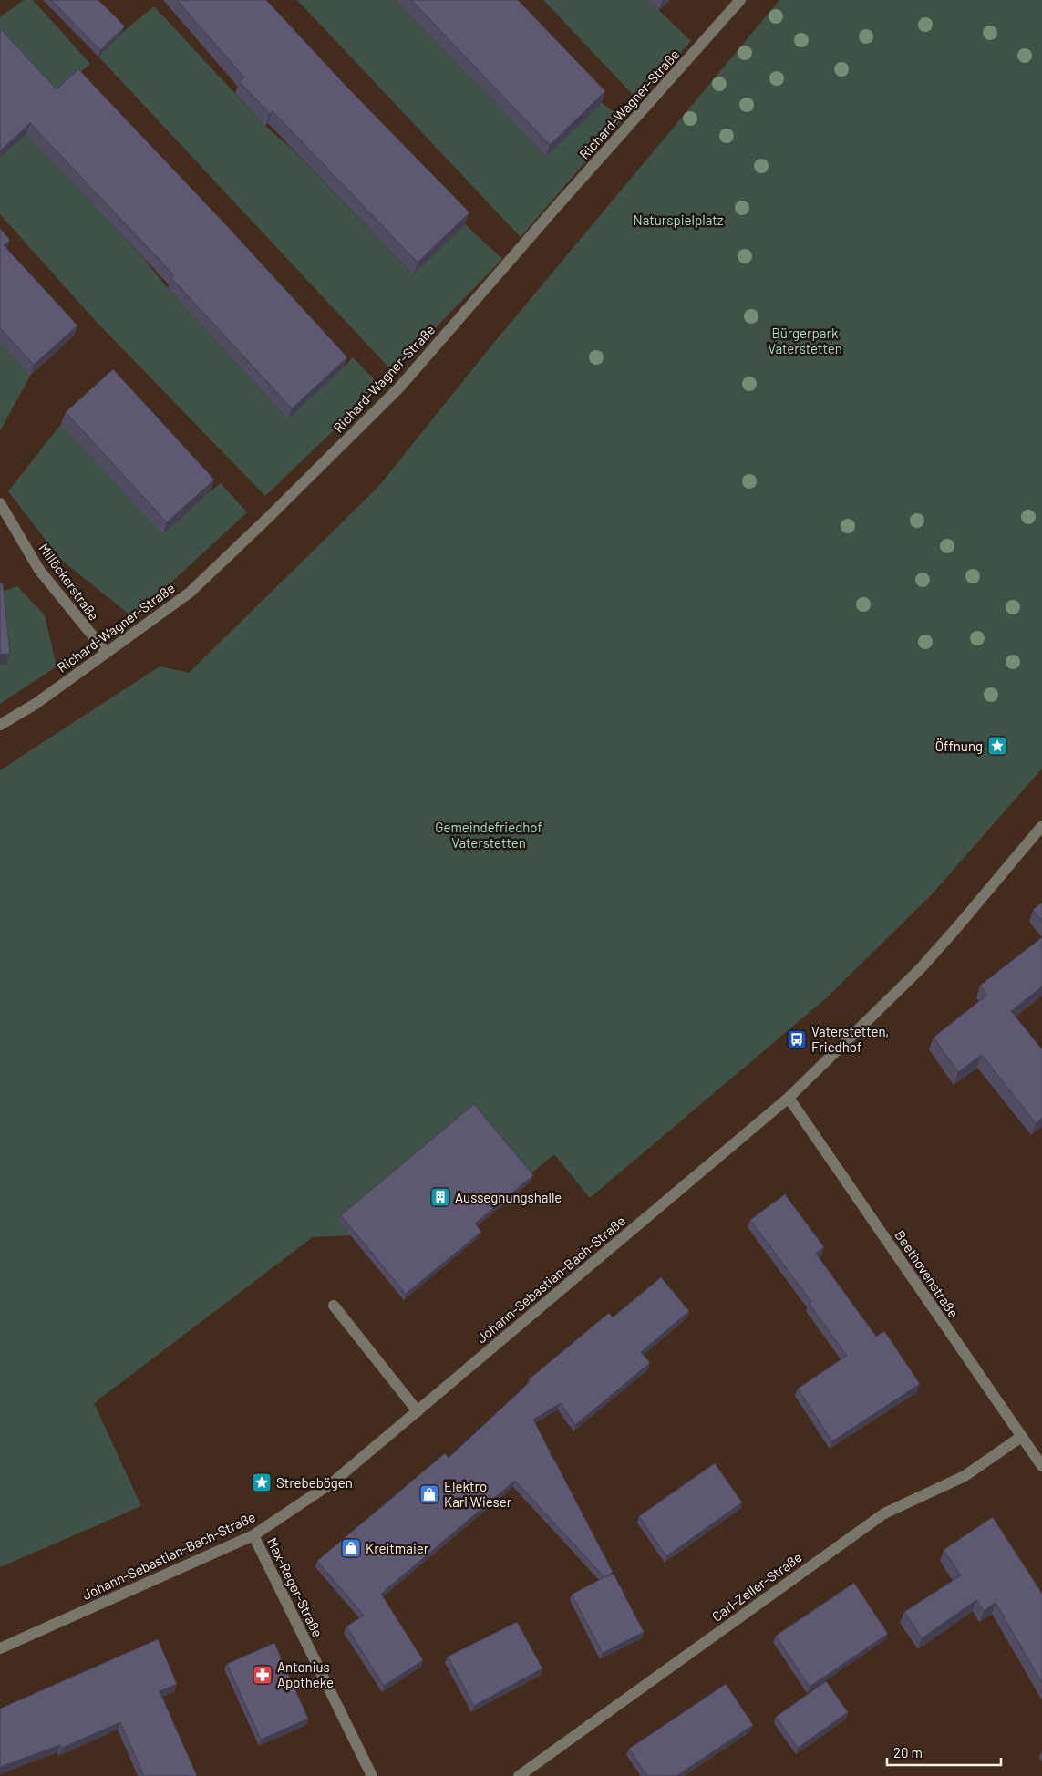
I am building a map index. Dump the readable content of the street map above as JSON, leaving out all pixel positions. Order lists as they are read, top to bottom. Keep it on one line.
{"streets":{"street":["Richard-Wagner-Straße","Millöckerstraße","Beethovenstraße","Johann-Sebastian-Bach-Straße","Carl-Zeller-Straße","Max-Reger-Straße"]},"crossings":[["Richard-Wagner-Straße","Millöckerstraße"],["Beethovenstraße","Johann-Sebastian-Bach-Straße"],["Beethovenstraße","Carl-Zeller-Straße"],["Johann-Sebastian-Bach-Straße","Max-Reger-Straße"]],"parks":["Naturspielplatz","Bürgerpark Vaterstetten","Gemeindefriedhof Vaterstetten"],"places":{"place":["Öffnung","Strebebögen"],"bus stop":["Vaterstetten, Friedhof"],"building":["Aussegnungshalle"],"shop":["Elektro Karl Wieser","Kreitmaier"],"pharmacy":["Antonius Apotheke"]},"scale_bar":"20 m"}
